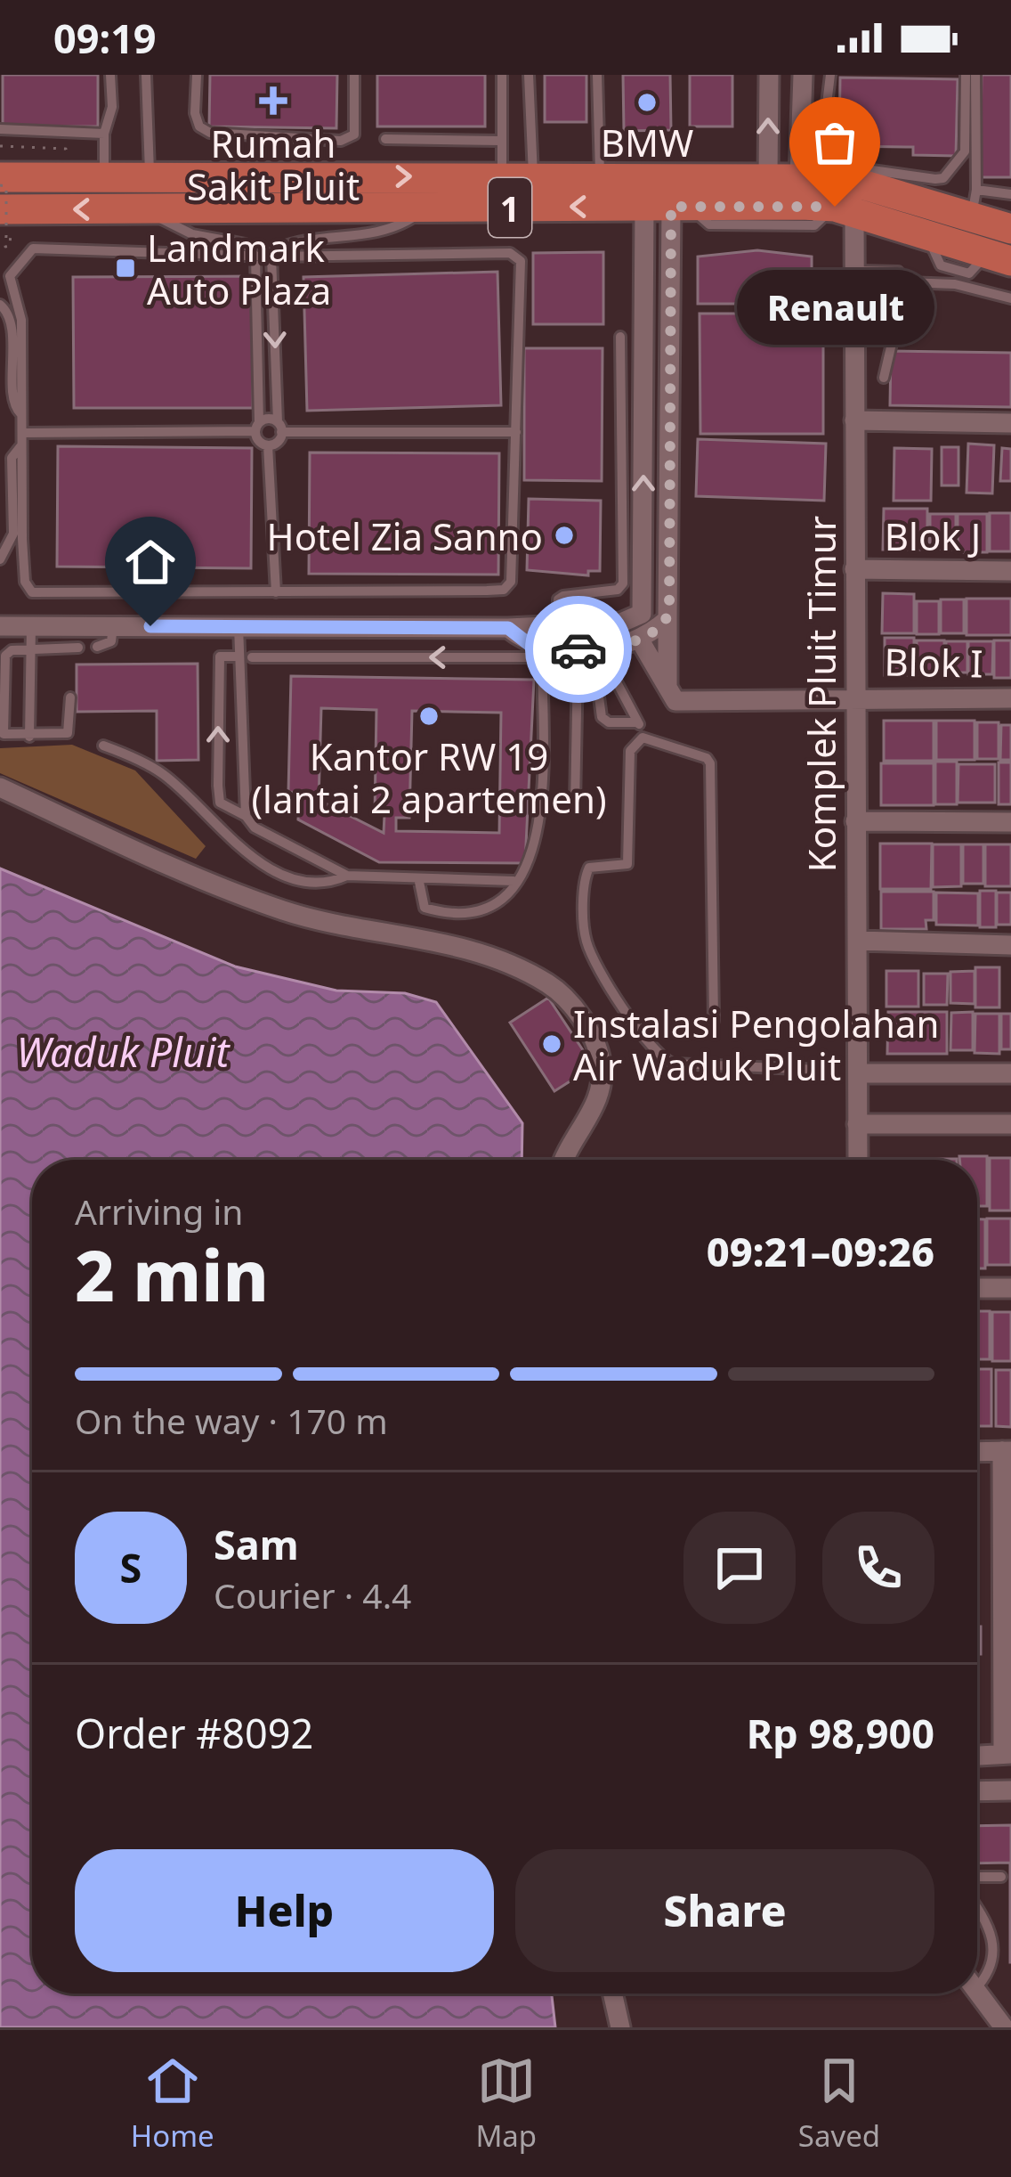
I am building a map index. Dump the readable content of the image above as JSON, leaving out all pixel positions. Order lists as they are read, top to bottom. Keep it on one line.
{"streets":{"highway":["1"],"street":["Blok J","Blok I","Komplek Pluit Timur"]},"crossings":[["1","Komplek Pluit Timur"],["Blok J","Komplek Pluit Timur"],["Blok I","Komplek Pluit Timur"]],"water":["Waduk Pluit"],"places":{"health":["Rumah Sakit Pluit"],"other":["BMW","Renault","Hotel Zia Sanno","Kantor RW 19 (lantai 2 apartemen)","Instalasi Pengolahan Air Waduk Pluit"],"transit":["Landmark Auto Plaza"]},"page":{"status":"09:19","bubble":"Renault","heading":["2 min","Arriving in","09:21–09:26"],"panel":["Sam","Courier · 4.4","Order #8092","Rp 98,900"],"bar":"On the way · 170 m","round":"S","buttons":["Help","Share"],"tabs":["Home","Map","Saved"]}}
